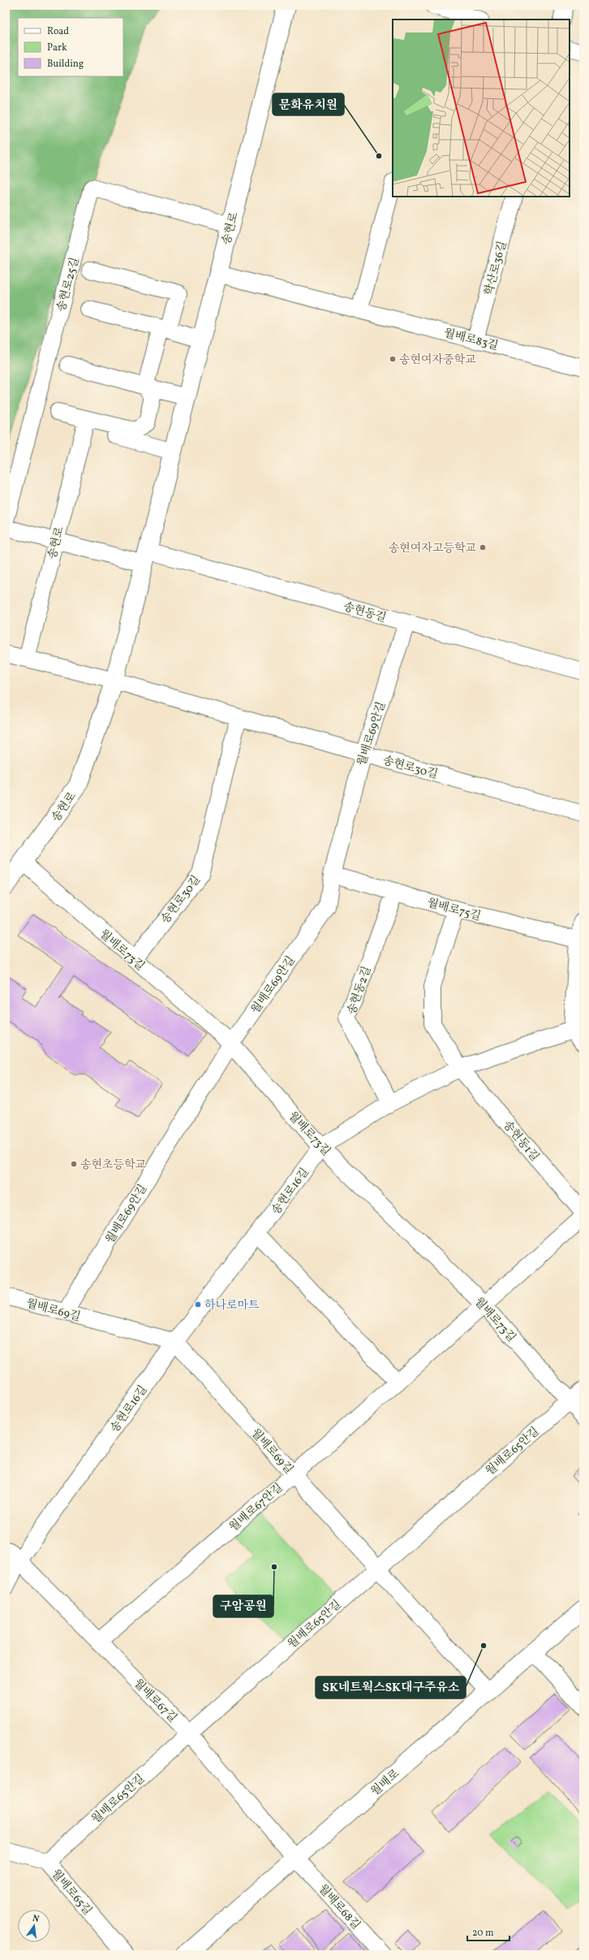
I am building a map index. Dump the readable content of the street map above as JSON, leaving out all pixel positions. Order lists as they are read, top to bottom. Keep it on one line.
{"streets":{"main road":["송현로","월배로"],"street":["학산로36길","송현로25길","월배로83길","송현동길","월배로69안길","송현로30길","월배로75길","월배로73길","송현동2길","송현동1길","송현로16길","월배로69길","월배로65안길","월배로67안길","월배로67길","월배로65길","월배로68길"]},"crossings":[["송현로","송현로25길"],["송현로","월배로83길"],["송현로","송현동길"],["송현로","송현로30길"],["송현로","월배로73길"],["학산로36길","월배로83길"],["송현동길","월배로69안길"],["월배로69안길","송현로30길"],["월배로69안길","월배로75길"],["월배로69안길","월배로73길"],["월배로69안길","월배로69길"],["송현로30길","월배로73길"],["월배로75길","송현동2길"],["월배로73길","송현로16길"],["월배로73길","월배로65안길"],["월배로73길","월배로67안길"],["송현로16길","월배로69길"],["송현로16길","월배로67길"],["월배로69길","월배로65안길"],["월배로69길","월배로67안길"],["월배로69길","월배로"],["월배로65안길","월배로67길"],["월배로65안길","월배로65길"],["월배로67안길","월배로67길"],["월배로67길","월배로"],["월배로67길","월배로68길"],["월배로","월배로68길"]],"places":["문화유치원","송현여자중학교","송현여자고등학교","송현초등학교","하나로마트","구암공원","SK네트웍스SK대구주유소"],"legend":["Road","Park","Building"],"scale_bar":"20 m","north":"top"}
